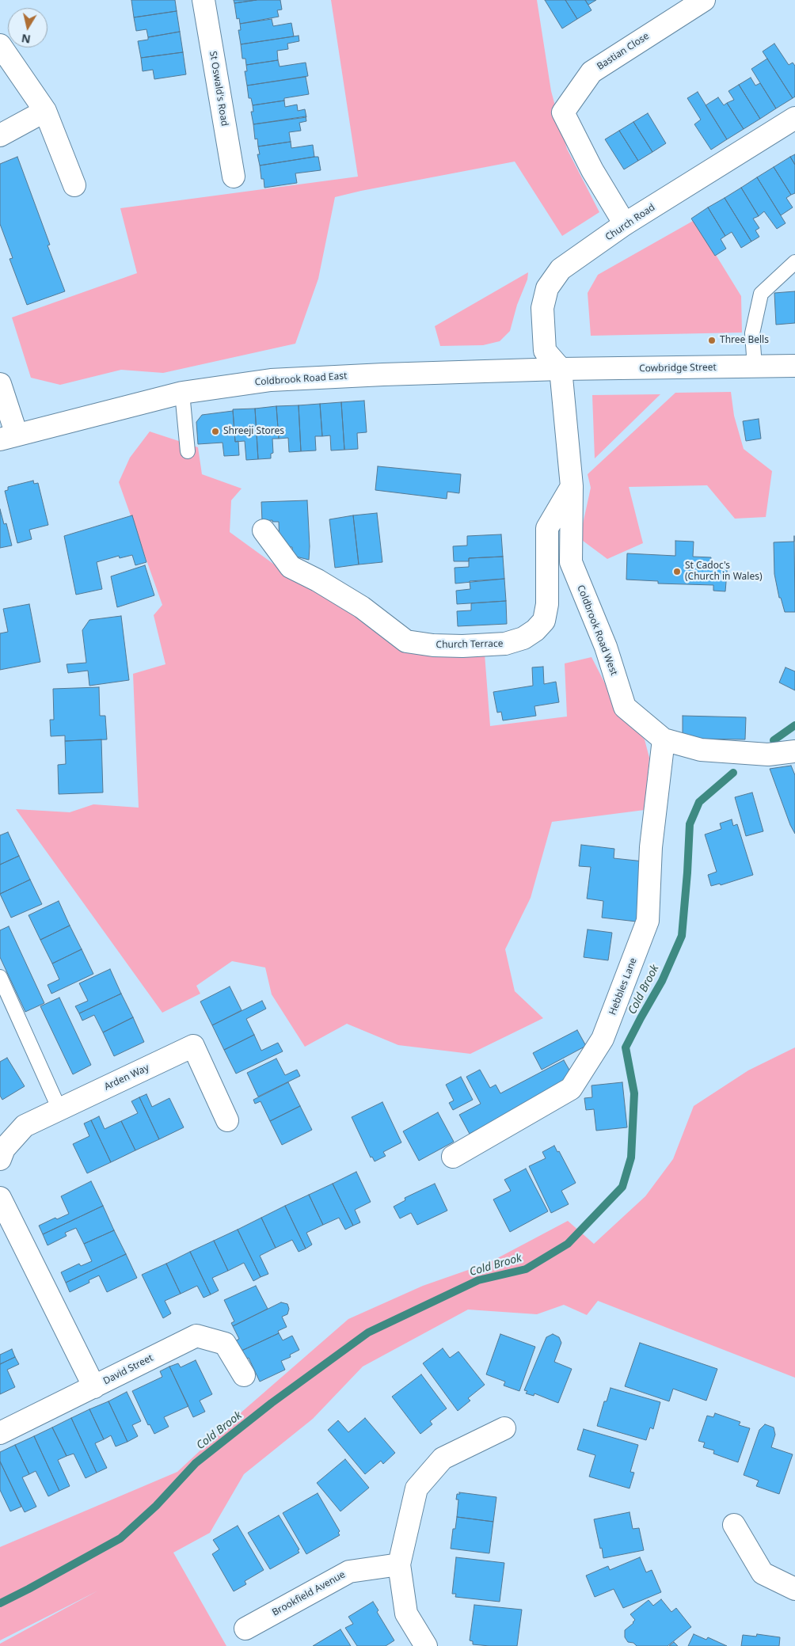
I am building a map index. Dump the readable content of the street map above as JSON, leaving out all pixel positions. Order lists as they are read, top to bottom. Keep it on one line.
{"streets":{"street":["Bastian Close","St Oswald's Road","Church Road","Cowbridge Street","Coldbrook Road East","Coldbrook Road West","Church Terrace","Hebbles Lane","Arden Way","David Street","Brookfield Avenue"]},"crossings":[["Bastian Close","Church Road"],["Church Road","Cowbridge Street"],["Church Road","Coldbrook Road East"],["Church Road","Coldbrook Road West"],["Cowbridge Street","Coldbrook Road East"],["Cowbridge Street","Coldbrook Road West"],["Coldbrook Road East","Coldbrook Road West"],["Coldbrook Road West","Church Terrace"],["Coldbrook Road West","Hebbles Lane"]],"water":["Cold Brook"],"places":["Three Bells","Shreeji Stores","St Cadoc's (Church in Wales)"],"north":"bottom"}
